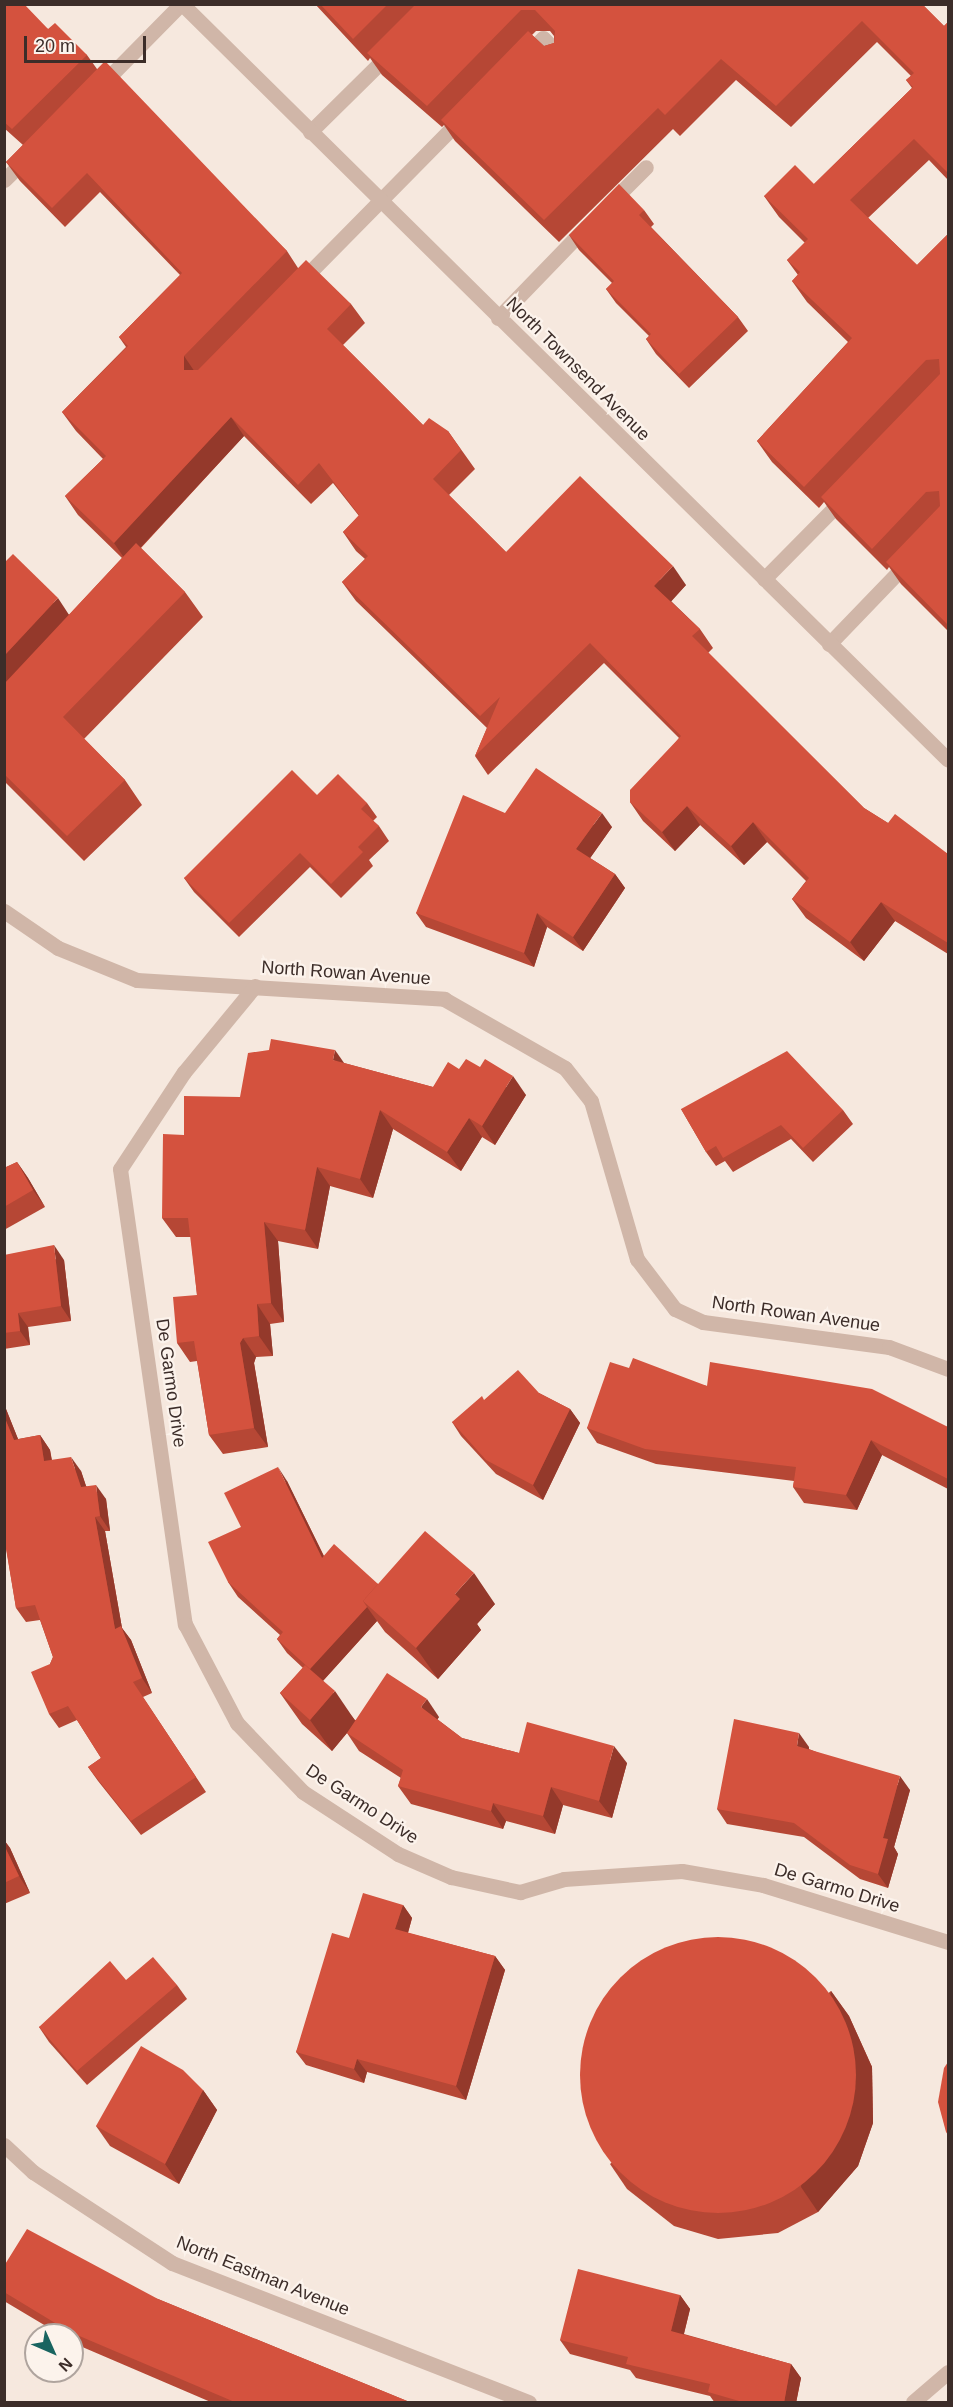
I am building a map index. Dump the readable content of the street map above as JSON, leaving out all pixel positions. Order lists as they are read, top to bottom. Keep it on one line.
{"streets":{"street":["North Townsend Avenue","North Rowan Avenue","De Garmo Drive","North Eastman Avenue"]},"crossings":[["North Rowan Avenue","De Garmo Drive"]],"scale_bar":"20 m","north":"bottom right"}
